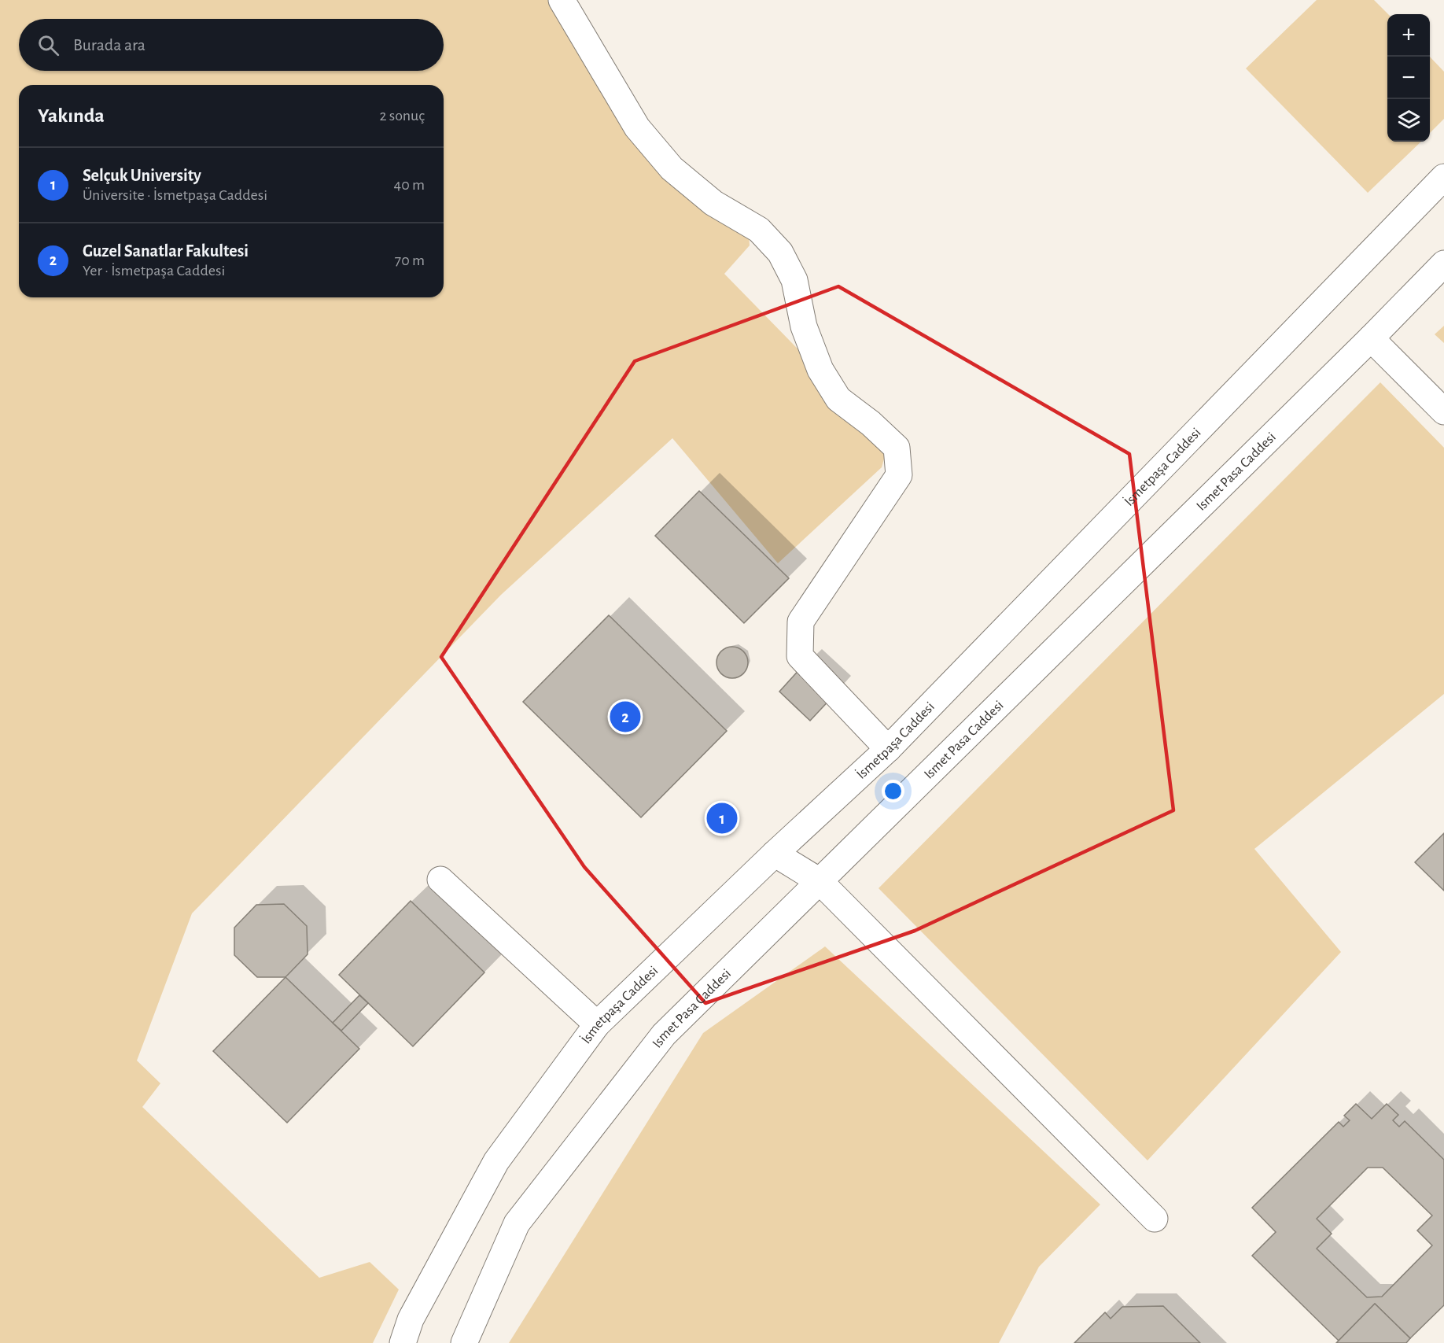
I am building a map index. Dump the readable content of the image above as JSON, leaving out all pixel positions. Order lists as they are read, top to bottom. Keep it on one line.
{"streets":{"main road":["İsmetpaşa Caddesi","Ismet Pasa Caddesi"]},"page":{"map_buttons":["+","−"],"search":"Burada ara","heading":["Yakında","2 sonuç"],"list":[{"mark":"1","name":"Selçuk University","note":"Üniversite · İsmetpaşa Caddesi","value":"40 m"},{"mark":"2","name":"Guzel Sanatlar Fakultesi","note":"Yer · İsmetpaşa Caddesi","value":"70 m"}],"pins":["2","1"]}}
